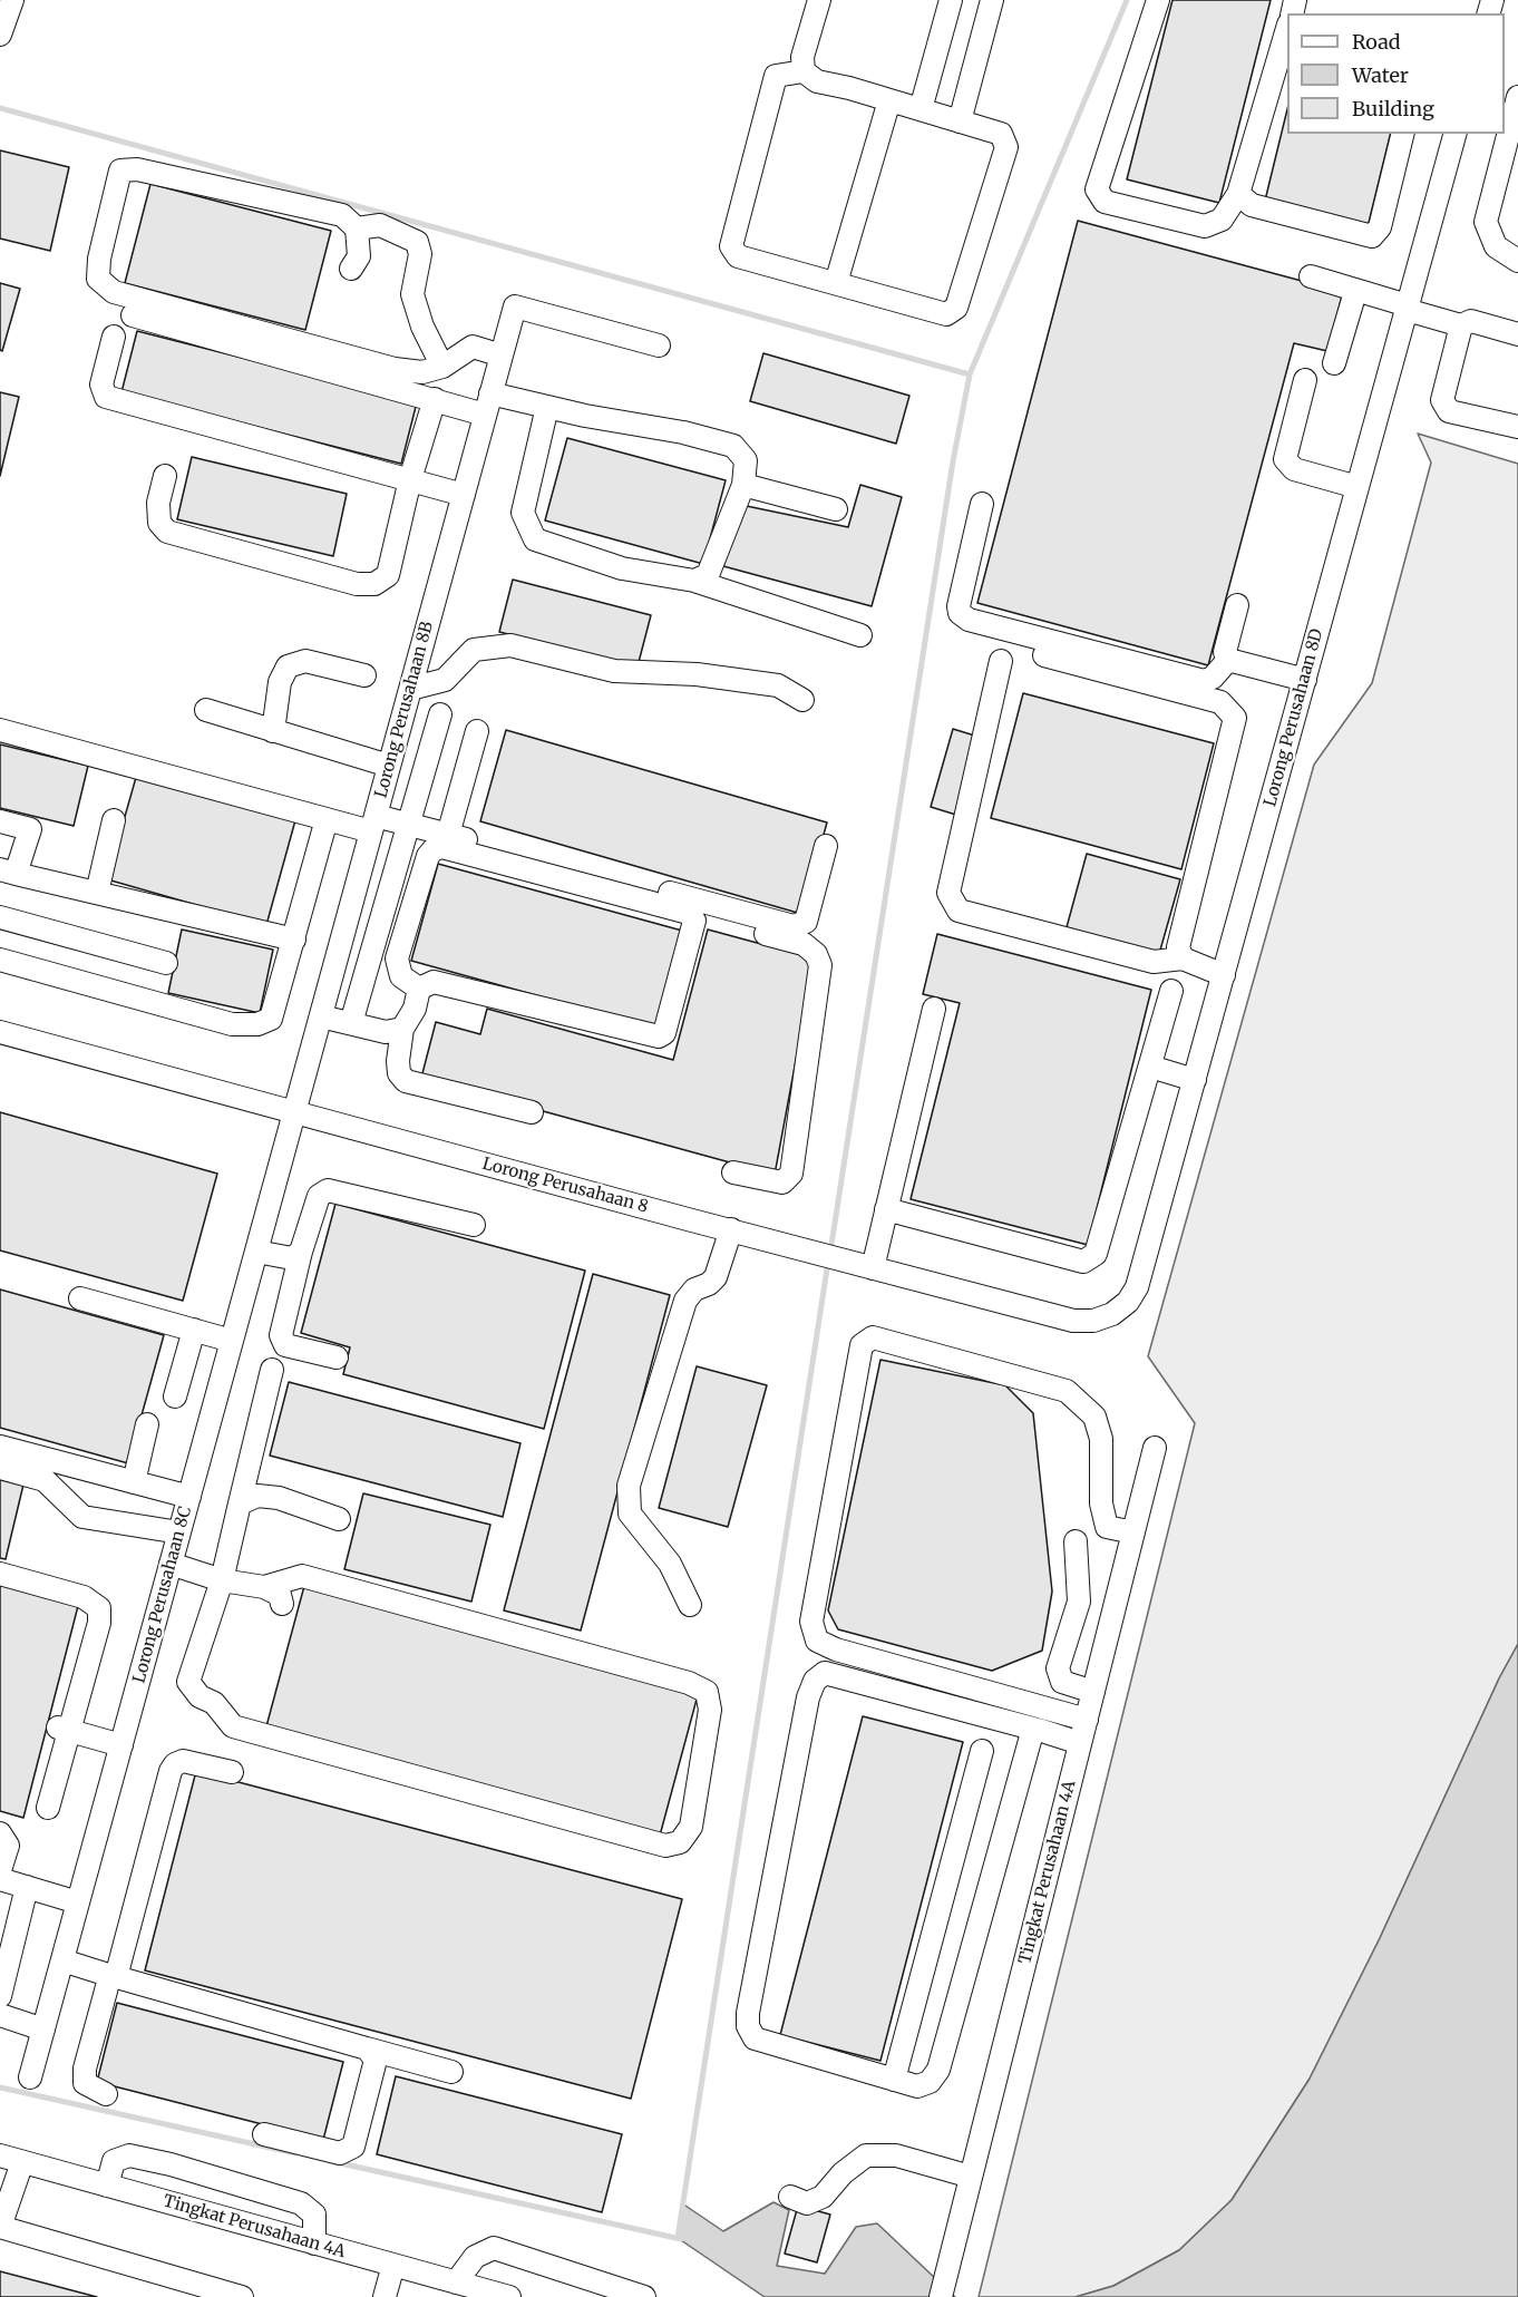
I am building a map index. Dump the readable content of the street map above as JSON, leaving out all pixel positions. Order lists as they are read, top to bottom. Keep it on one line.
{"streets":{"street":["Lorong Perusahaan 8B","Lorong Perusahaan 8D","Lorong Perusahaan 8","Lorong Perusahaan 8C","Tingkat Perusahaan 4A"]},"crossings":[["Lorong Perusahaan 8B","Lorong Perusahaan 8"],["Lorong Perusahaan 8B","Lorong Perusahaan 8C"],["Lorong Perusahaan 8D","Lorong Perusahaan 8"],["Lorong Perusahaan 8","Lorong Perusahaan 8C"]],"legend":["Road","Water","Building"]}
